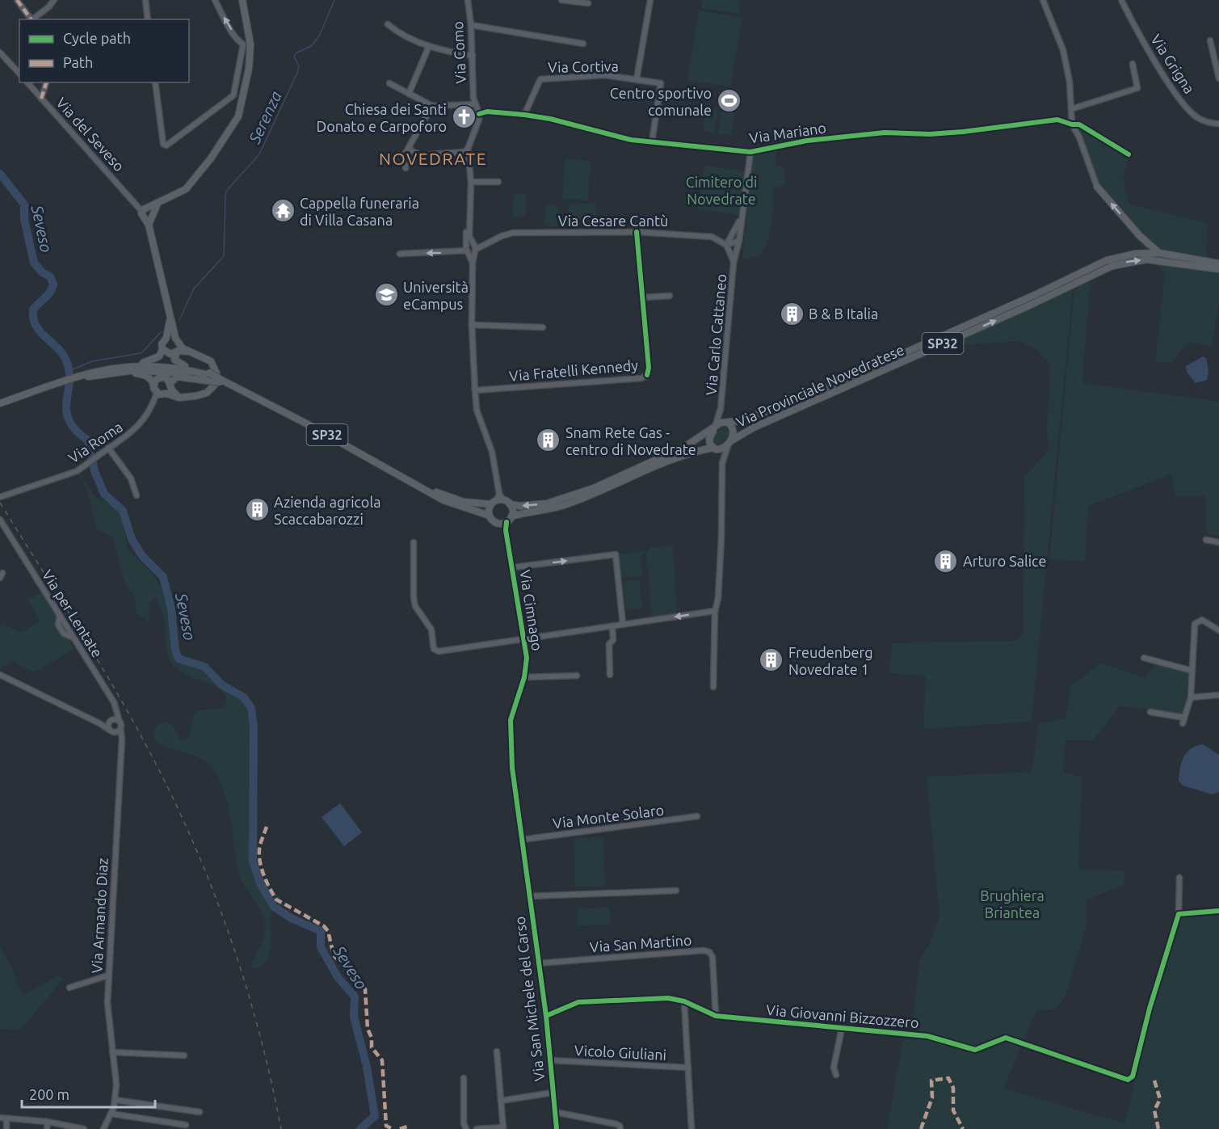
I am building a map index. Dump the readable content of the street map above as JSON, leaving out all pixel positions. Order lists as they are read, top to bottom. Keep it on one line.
{"streets":{"main road":["SP32","Via Provinciale Novedratese"],"street":["Via Como","Via Grigna","Via Cortiva","Via Mariano","Via del Seveso","Via Cesare Cantù","Via Carlo Cattaneo","Via Fratelli Kennedy","Via Roma","Via Cimnago","Via per Lentate","Via Monte Solaro","Via Armando Diaz","Via San Martino","Via San Michele del Carso","Via Giovanni Bizzozzero","Vicolo Giuliani"]},"crossings":[["Via Como","Via Mariano"],["Via Cortiva","Via Mariano"],["Via Cesare Cantù","Via Fratelli Kennedy"],["Via Carlo Cattaneo","Via Provinciale Novedratese"],["SP32","Via Provinciale Novedratese"],["SP32","Via Cimnago"],["Via Provinciale Novedratese","Via Cimnago"],["Via Cimnago","Via San Michele del Carso"],["Via per Lentate","Via Armando Diaz"],["Via Monte Solaro","Via San Michele del Carso"],["Via San Martino","Via San Michele del Carso"],["Via San Martino","Via Giovanni Bizzozzero"],["Via San Michele del Carso","Via Giovanni Bizzozzero"],["Via San Michele del Carso","Vicolo Giuliani"]],"districts":["NOVEDRATE"],"water":["Serenza","Seveso"],"parks":["Cimitero di Novedrate","Brughiera Briantea"],"places":{"sports":["Centro sportivo comunale"],"church":["Chiesa dei Santi Donato e Carpoforo"],"temple":["Cappella funeraria di Villa Casana"],"school or university":["Università eCampus"],"building":["B & B Italia","Snam Rete Gas - centro di Novedrate","Azienda agricola Scaccabarozzi","Arturo Salice","Freudenberg Novedrate 1"]},"legend":["Cycle path","Path"],"scale_bar":"200 m"}
